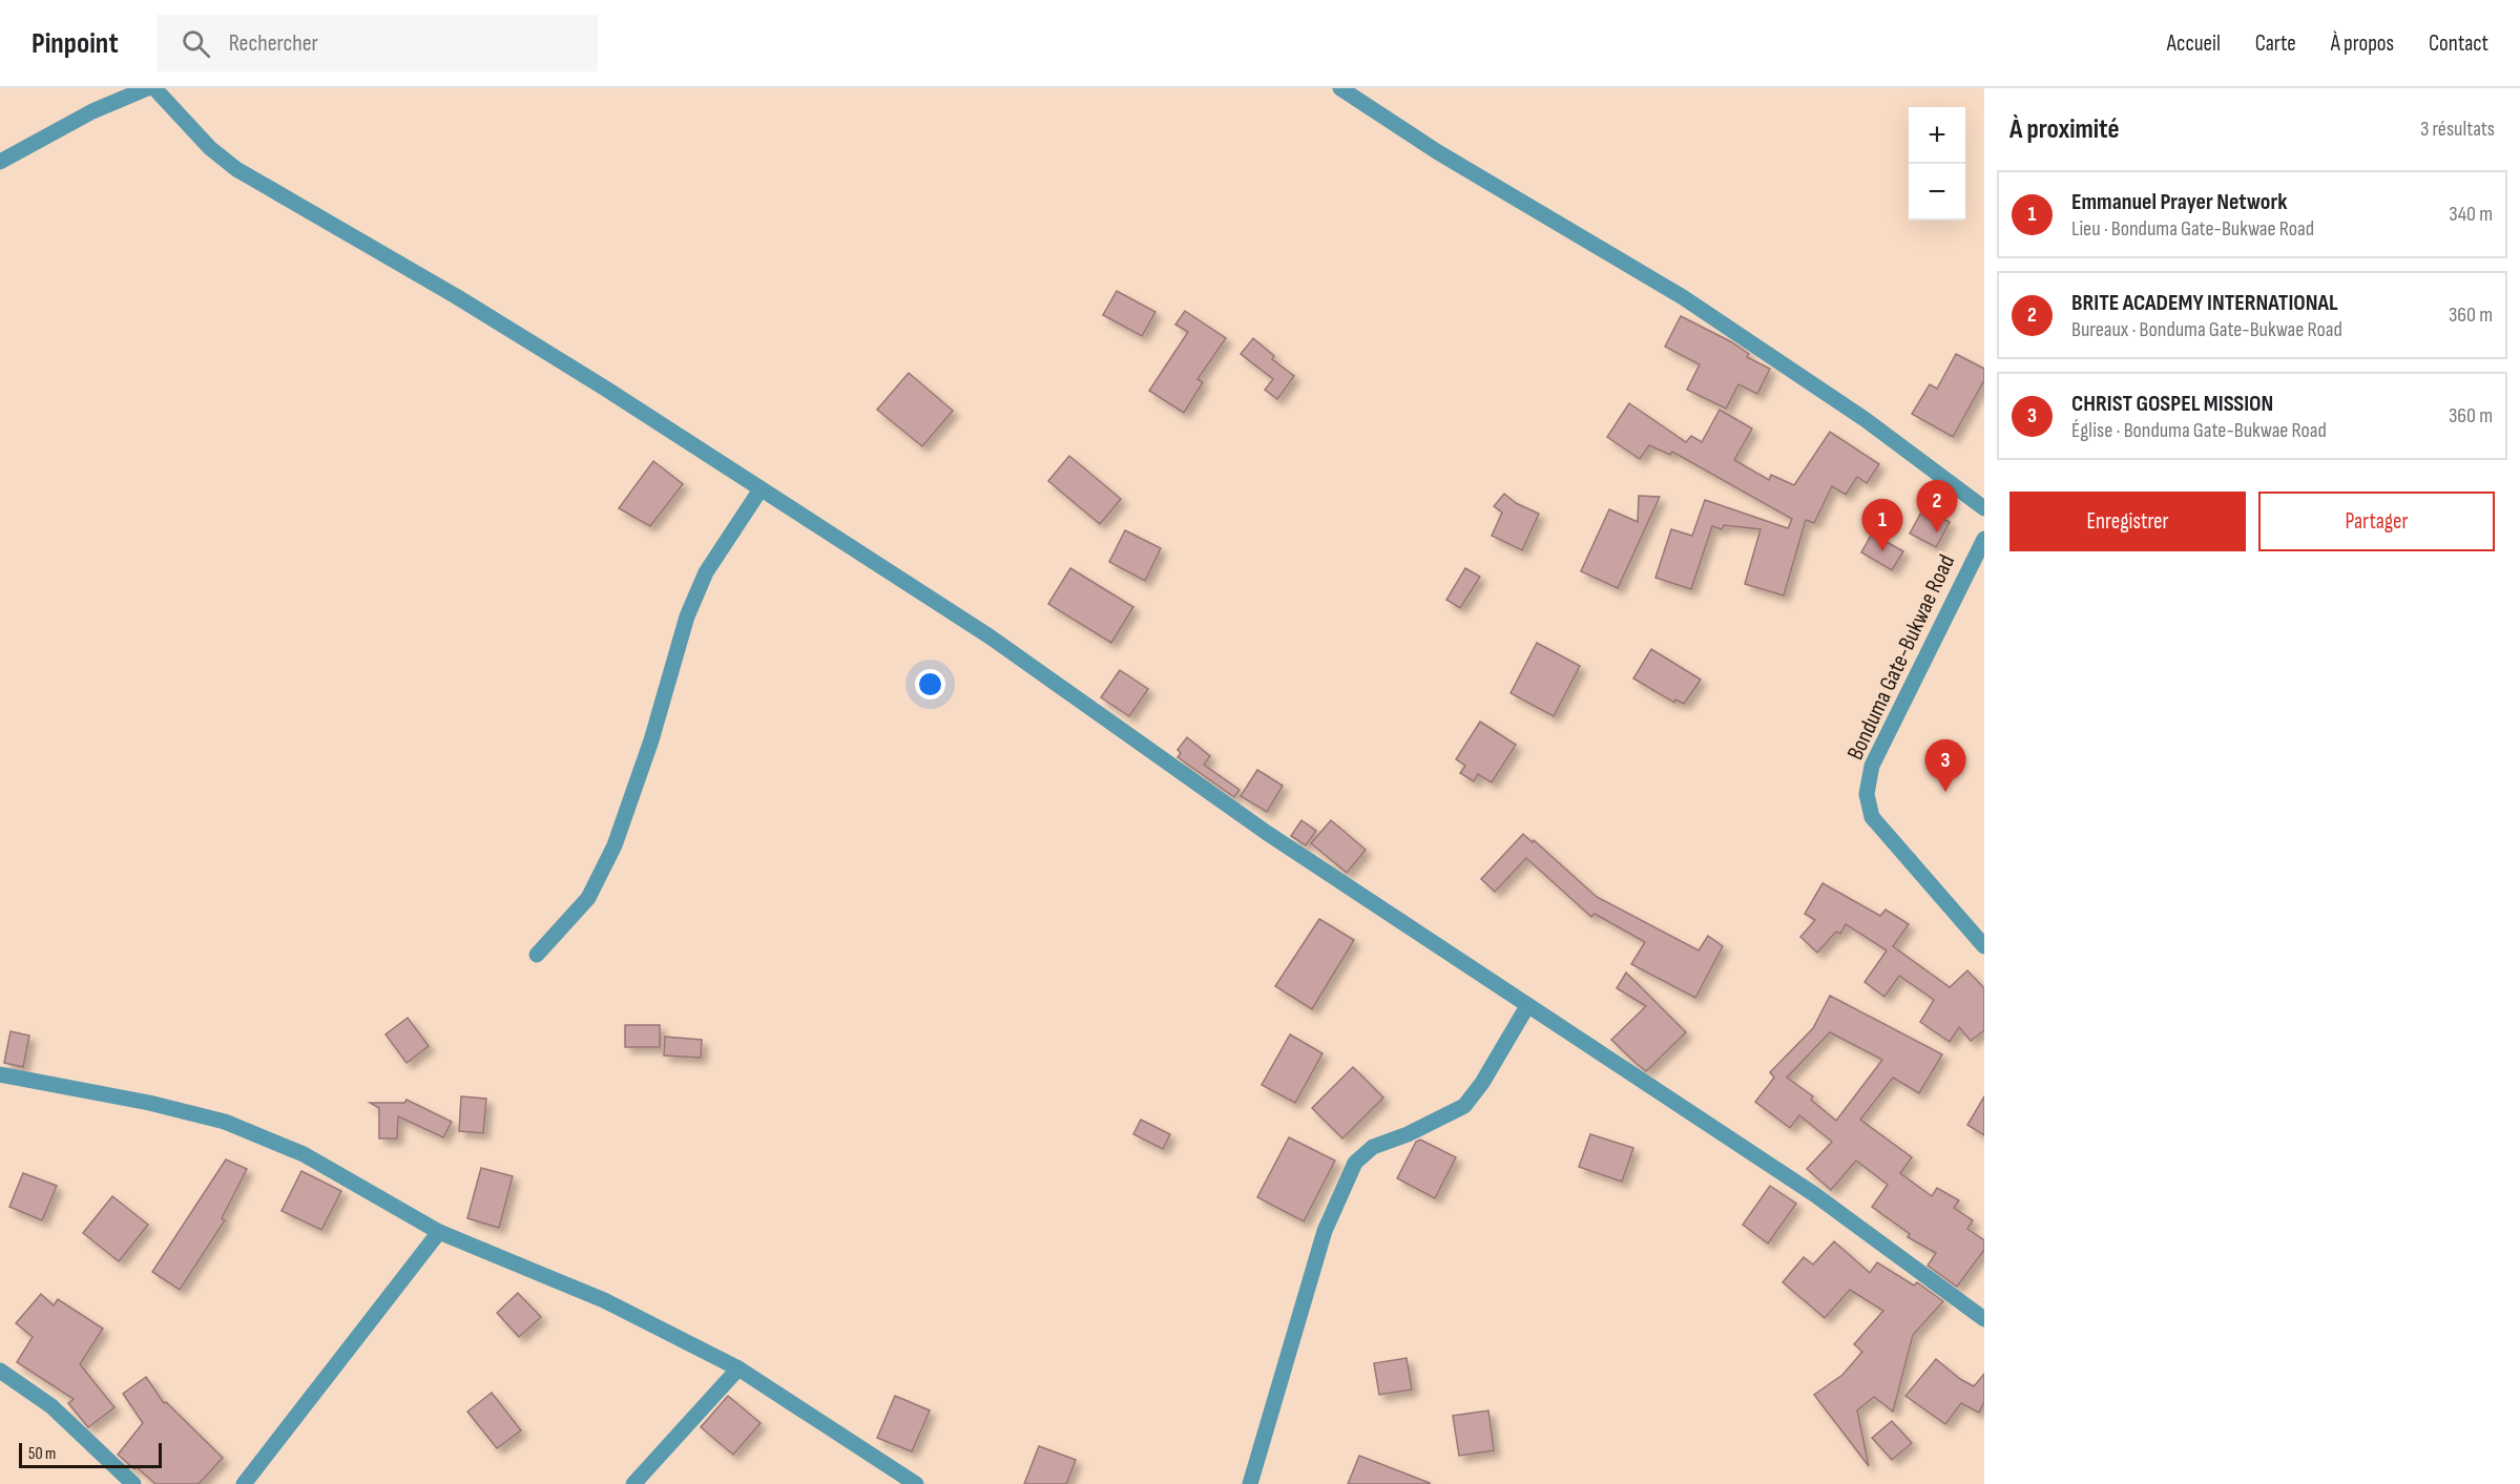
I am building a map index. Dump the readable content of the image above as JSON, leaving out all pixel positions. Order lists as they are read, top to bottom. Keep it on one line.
{"streets":{"street":["Bonduma Gate-Bukwae Road"]},"scale_bar":"50 m","page":{"header":"Pinpoint","search":"Rechercher","nav":["Accueil","Carte","À propos","Contact"],"heading":["À proximité","3 résultats"],"map_buttons":["+","−"],"list":[{"mark":"1","name":"Emmanuel Prayer Network","note":"Lieu · Bonduma Gate-Bukwae Road","value":"340 m"},{"mark":"2","name":"BRITE ACADEMY INTERNATIONAL","note":"Bureaux · Bonduma Gate-Bukwae Road","value":"360 m"},{"mark":"3","name":"CHRIST GOSPEL MISSION","note":"Église · Bonduma Gate-Bukwae Road","value":"360 m"}],"buttons":["Enregistrer","Partager"],"pins":["2","1","3"],"scale":"50 m"}}
